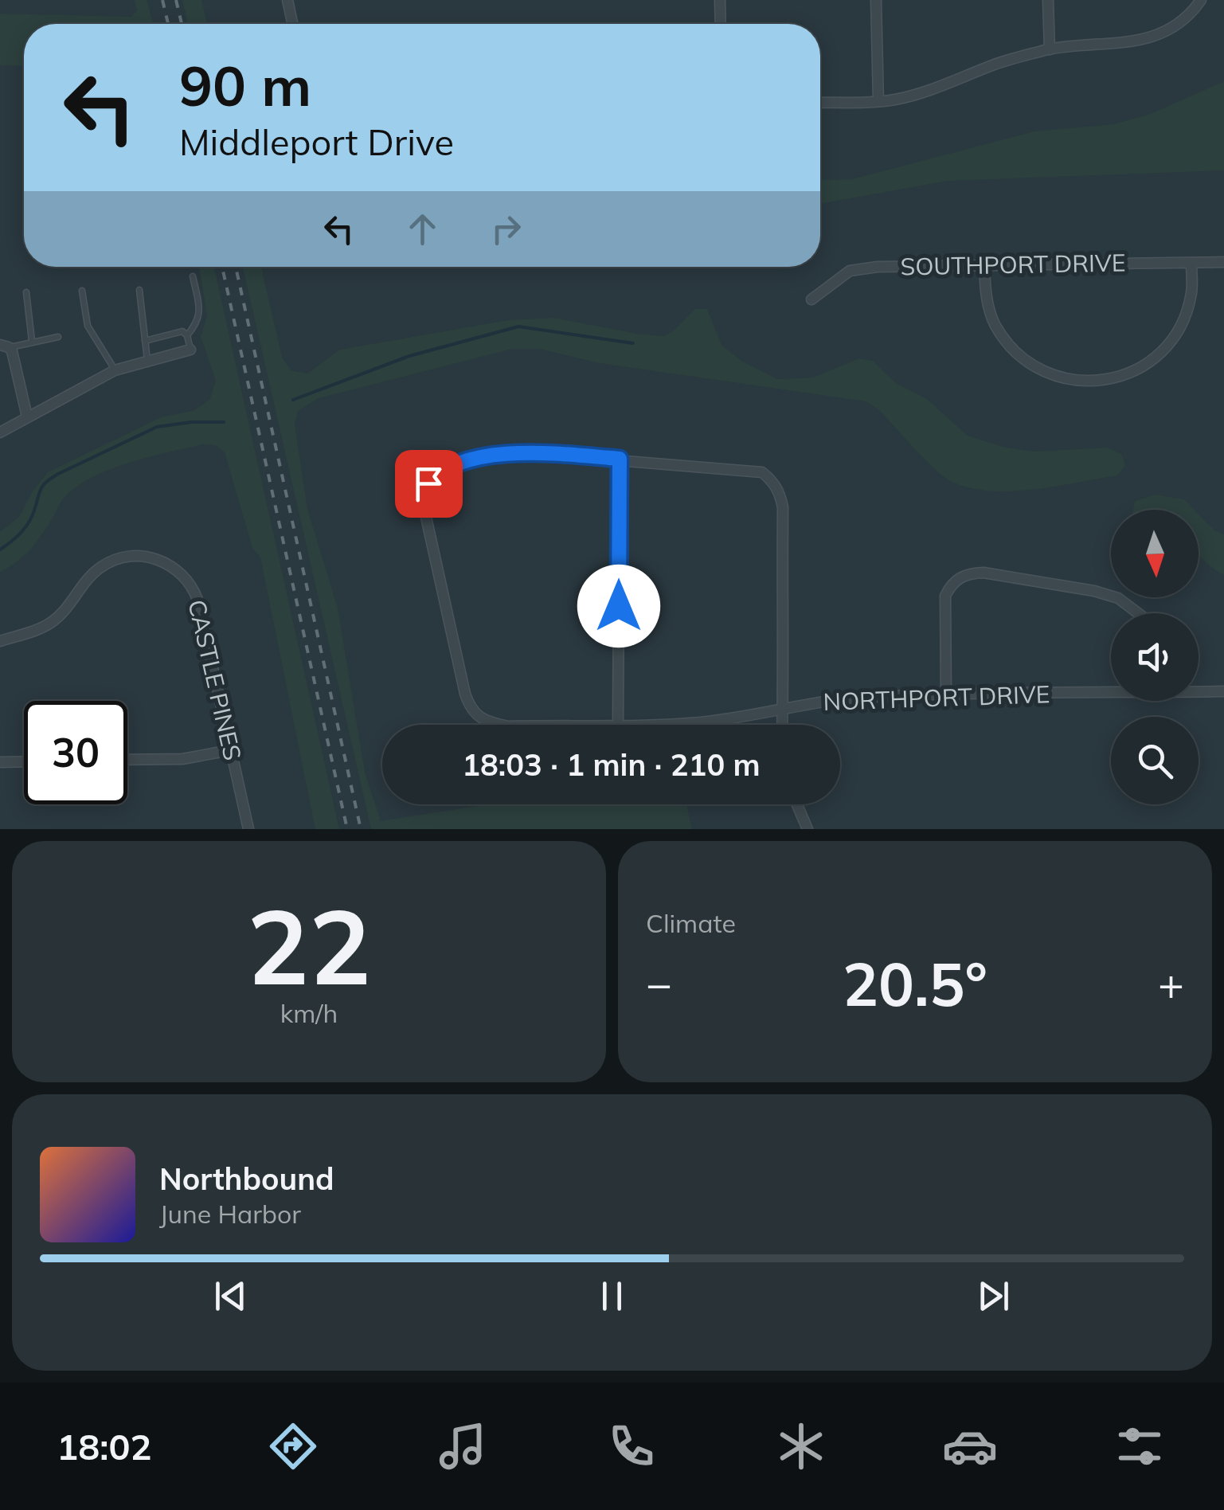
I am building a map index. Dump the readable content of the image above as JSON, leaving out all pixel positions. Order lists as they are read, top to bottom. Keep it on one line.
{"streets":{"street":["SOUTHPORT DRIVE","CASTLE PINES","NORTHPORT DRIVE"]},"north":"bottom","page":{"turn":["90 m","Middleport Drive"],"limit":"30","trip":"18:03 · 1 min · 210 m","tile":[["22","km/h"],"Climate"],"heat":["−","20.5°","+"],"song":["Northbound","June Harbor"],"tabs":"18:02"}}
